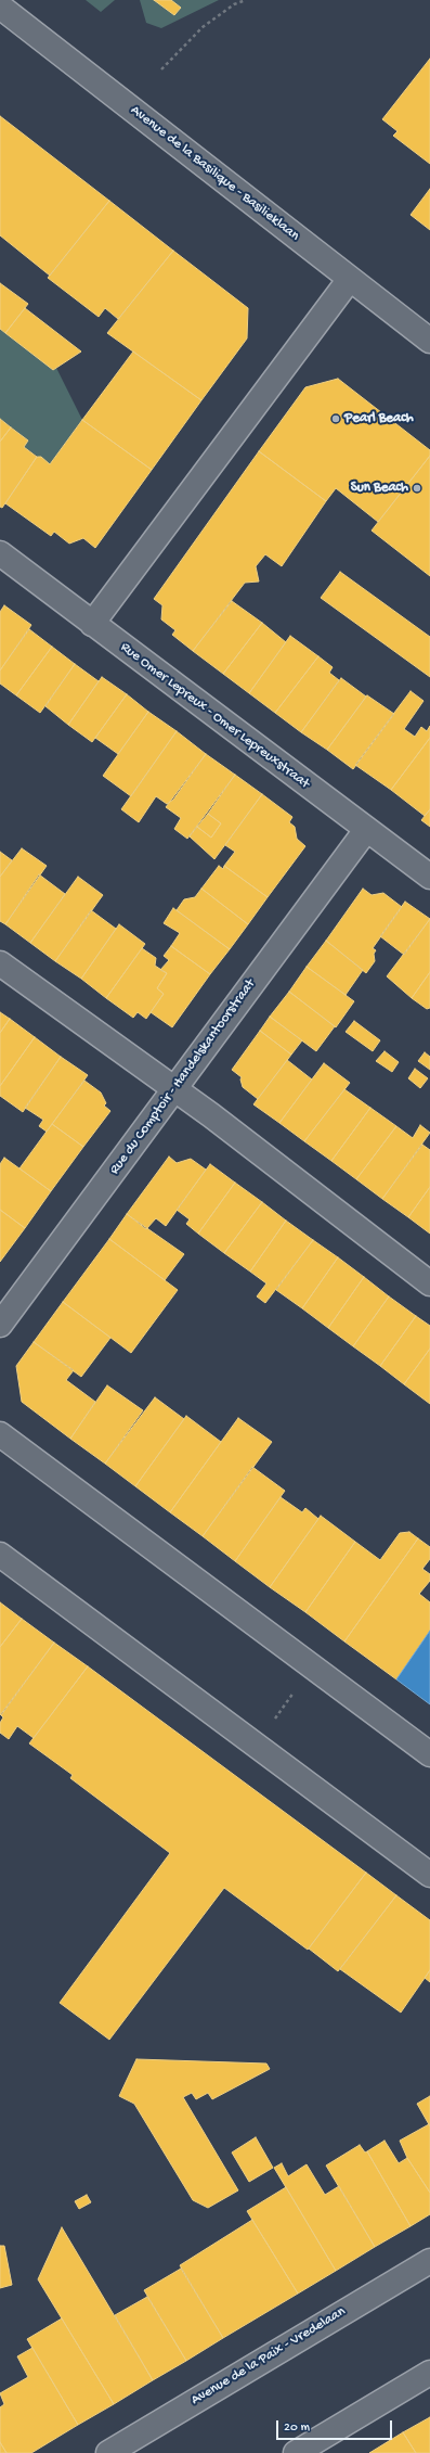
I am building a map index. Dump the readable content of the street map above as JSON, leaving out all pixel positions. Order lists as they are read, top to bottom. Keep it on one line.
{"streets":{"street":["Avenue de la Basilique - Basilieklaan","Rue Omer Lepreux - Omer Lepreuxstraat","Rue du Comptoir - Handelskantoorstraat","Avenue de la Paix - Vredelaan"]},"crossings":[["Rue Omer Lepreux - Omer Lepreuxstraat","Rue du Comptoir - Handelskantoorstraat"]],"places":["Pearl Beach","Sun Beach"],"scale_bar":"20 m"}
